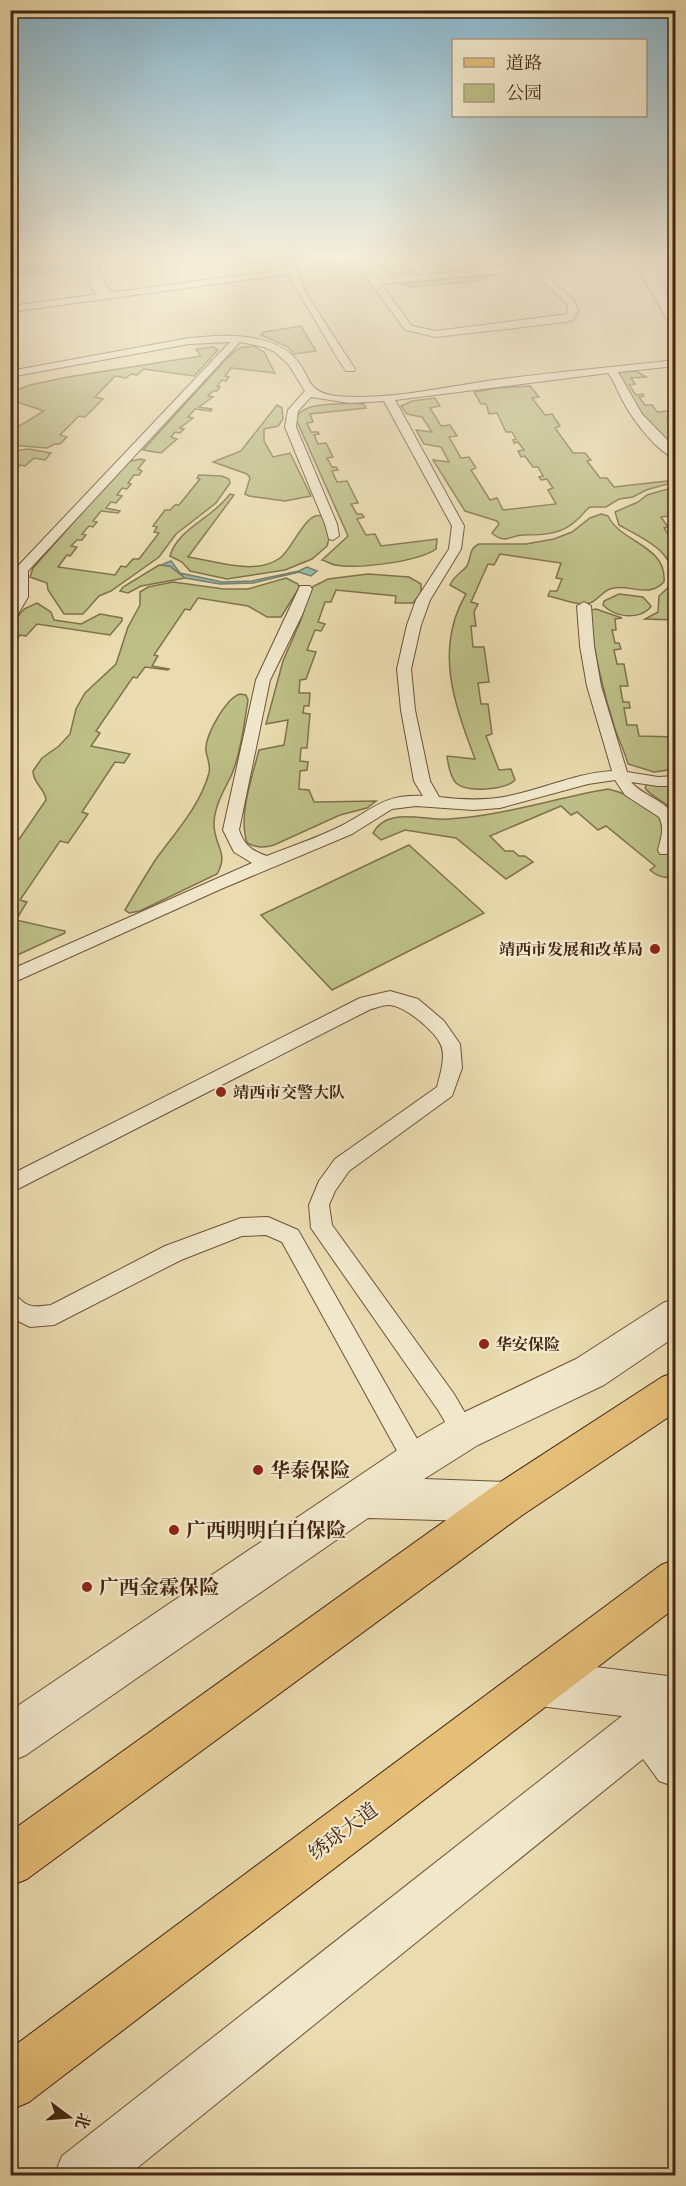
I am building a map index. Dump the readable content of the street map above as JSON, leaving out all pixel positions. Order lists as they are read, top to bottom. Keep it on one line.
{"streets":{"main road":["绣球大道"]},"places":["靖西市发展和改革局","靖西市交警大队","华安保险","华泰保险","广西明明白白保险","广西金霖保险"],"legend":["道路","公园"],"north":"right"}
